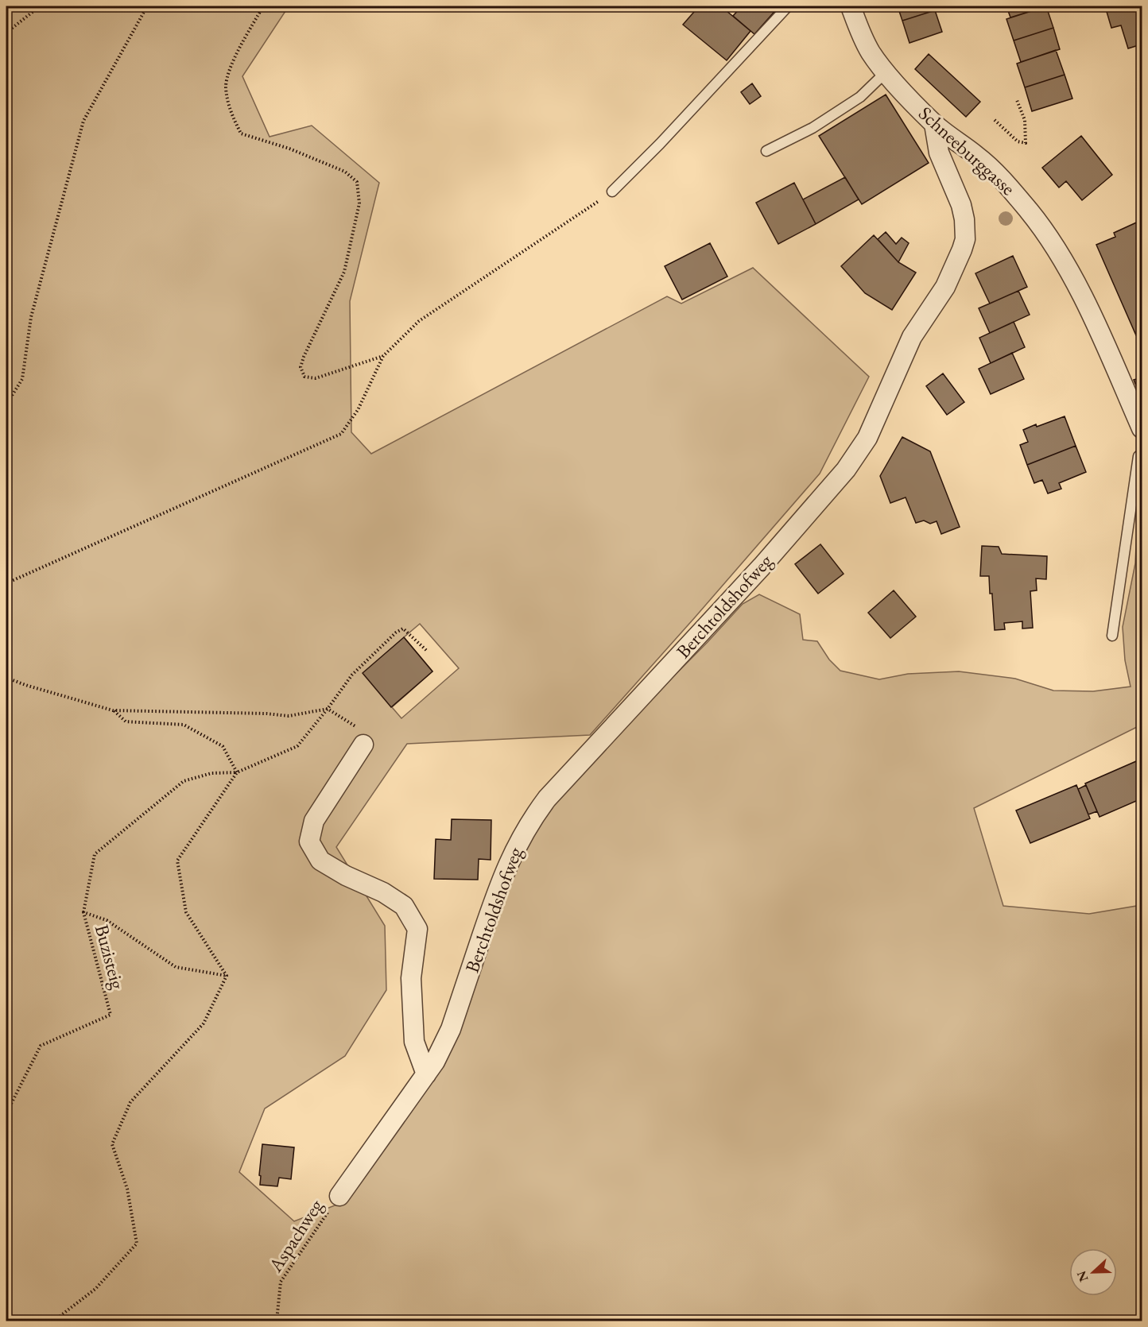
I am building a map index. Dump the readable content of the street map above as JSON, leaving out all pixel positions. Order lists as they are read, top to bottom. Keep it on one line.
{"streets":{"street":["Schneeburggasse","Berchtoldshofweg"],"path":["Buzisteig","Aspachweg"]},"crossings":[["Schneeburggasse","Berchtoldshofweg"],["Berchtoldshofweg","Aspachweg"]],"north":"left"}
